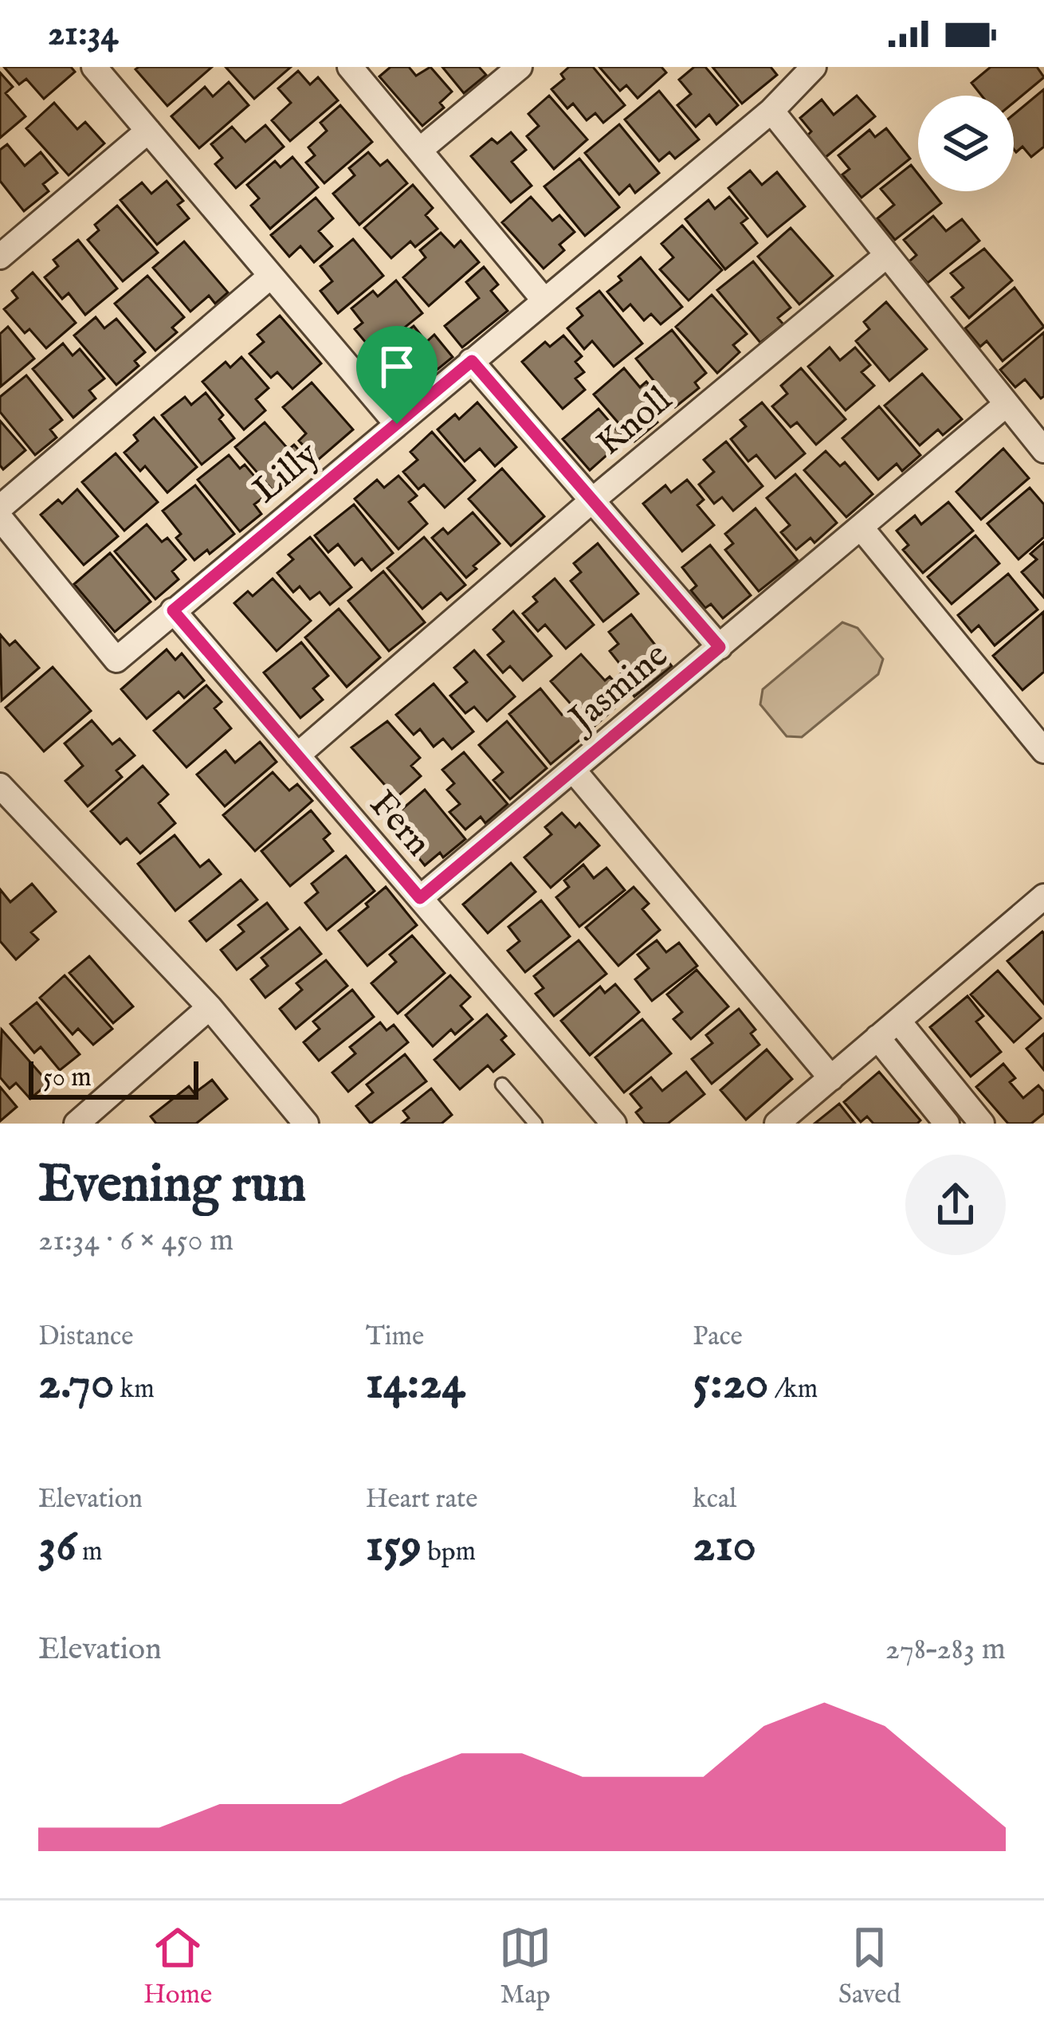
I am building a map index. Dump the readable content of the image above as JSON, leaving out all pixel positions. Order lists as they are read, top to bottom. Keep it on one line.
{"streets":{"street":["Knoll","Lilly","Jasmine","Fern"]},"crossings":[["Knoll","Fern"],["Lilly","Fern"],["Jasmine","Fern"]],"scale_bar":"50 m","page":{"status":"21:34","scale":"50 m","heading":["Evening run","21:34 · 6 × 450 m"],"stats":[["Distance","2.70 km"],["Time","14:24"],["Pace","5:20 /km"],["Elevation","36 m"],["Heart rate","159 bpm"],["kcal","210"]],"chart":["Elevation","278–283 m"],"tabs":["Home","Map","Saved"]}}
